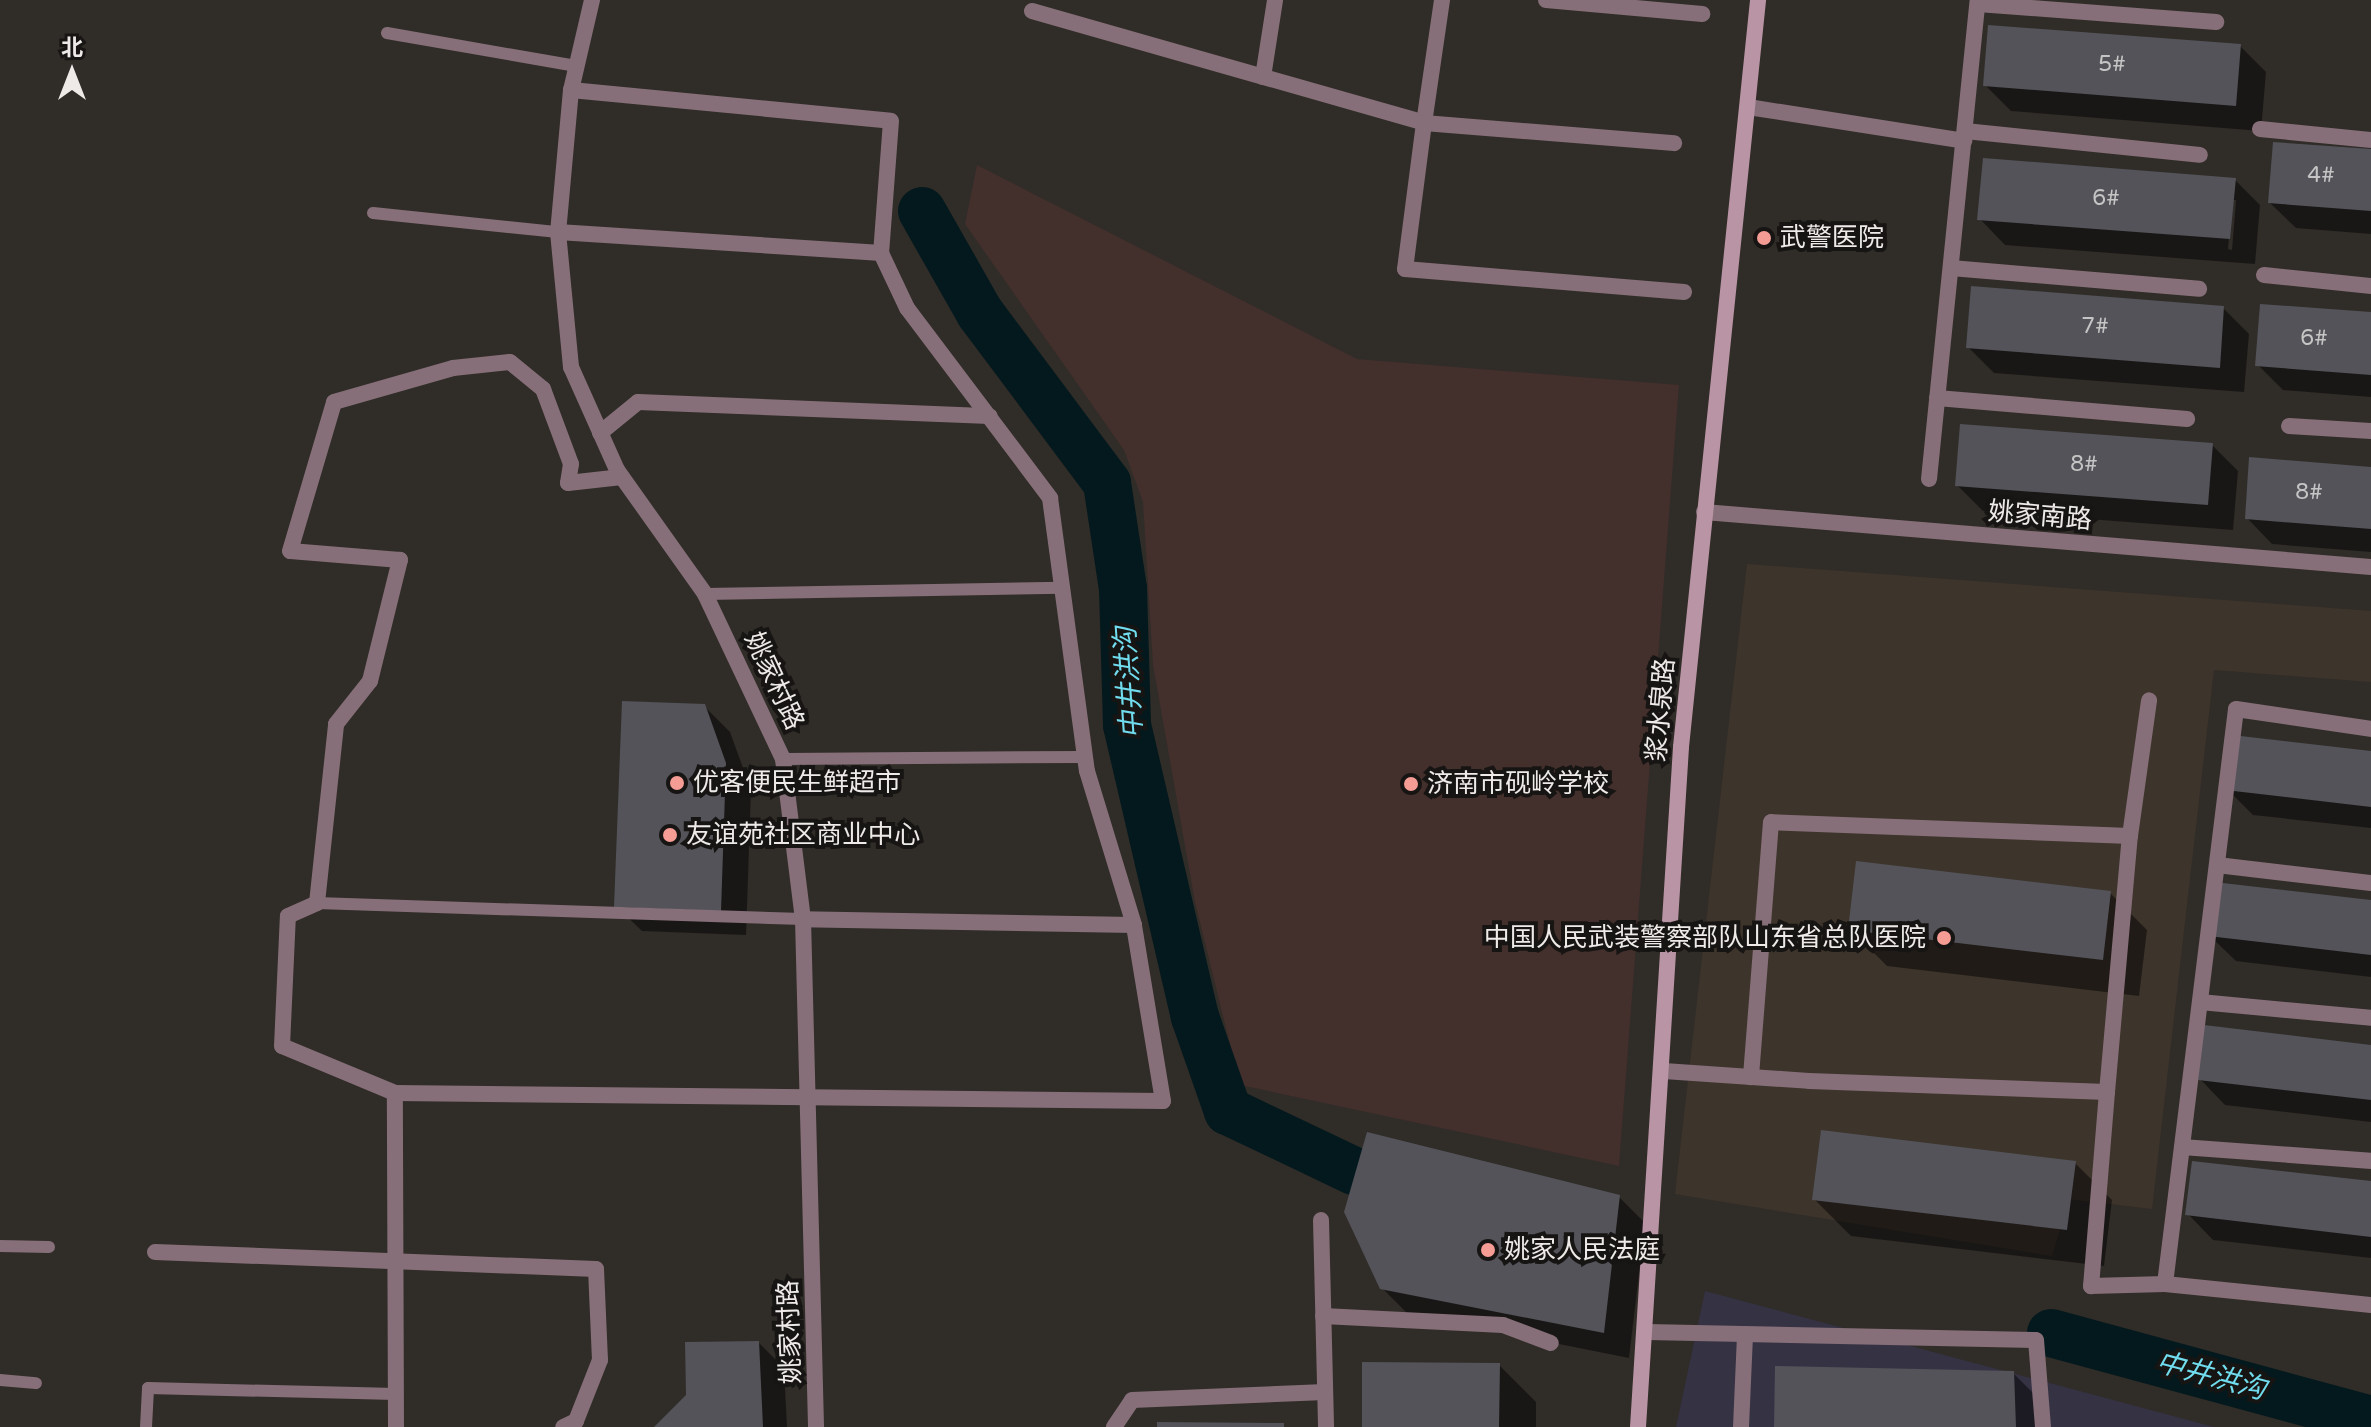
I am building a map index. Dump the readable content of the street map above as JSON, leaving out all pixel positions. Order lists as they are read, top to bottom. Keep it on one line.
{"streets":{"main road":["浆水泉路"],"street":["姚家南路","姚家村路"]},"crossings":[["姚家南路","浆水泉路"]],"water":["中井洪沟"],"places":["武警医院","优客便民生鲜超市","济南市砚岭学校","友谊苑社区商业中心","中国人民武装警察部队山东省总队医院","姚家人民法庭"],"house_numbers":["5#","4#","6#","7#","6#","8#","8#"],"north":"top"}
